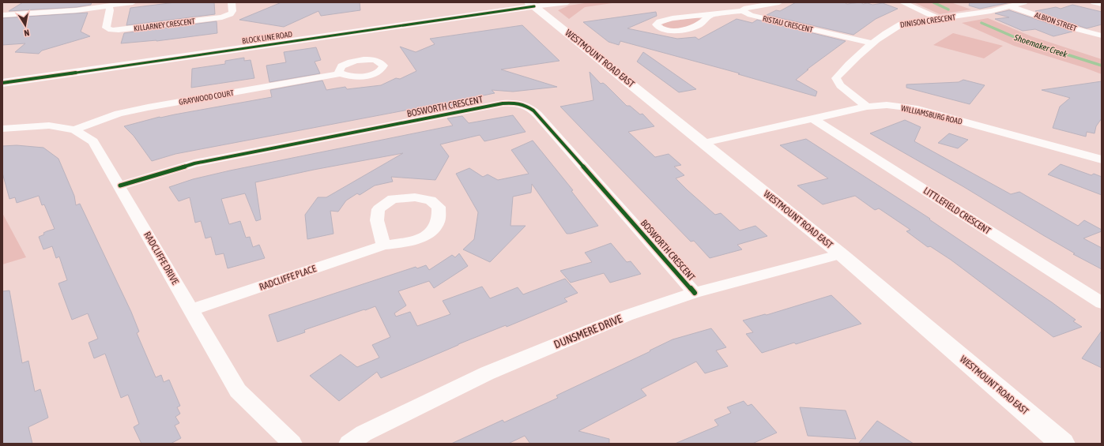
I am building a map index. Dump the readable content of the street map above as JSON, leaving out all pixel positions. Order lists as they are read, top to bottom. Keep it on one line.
{"streets":{"main road":["BLOCK LINE ROAD","WESTMOUNT ROAD EAST"],"street":["DINISON CRESCENT","ALBION STREET","RISTAU CRESCENT","KILLARNEY CRESCENT","GRAYWOOD COURT","BOSWORTH CRESCENT","WILLIAMSBURG ROAD","LITTLEFIELD CRESCENT","RADCLIFFE DRIVE","RADCLIFFE PLACE","DUNSMERE DRIVE"]},"crossings":[["DINISON CRESCENT","ALBION STREET"],["DINISON CRESCENT","RISTAU CRESCENT"],["DINISON CRESCENT","WILLIAMSBURG ROAD"],["BLOCK LINE ROAD","WESTMOUNT ROAD EAST"],["WESTMOUNT ROAD EAST","WILLIAMSBURG ROAD"],["WESTMOUNT ROAD EAST","DUNSMERE DRIVE"],["GRAYWOOD COURT","RADCLIFFE DRIVE"],["BOSWORTH CRESCENT","RADCLIFFE DRIVE"],["BOSWORTH CRESCENT","DUNSMERE DRIVE"],["WILLIAMSBURG ROAD","LITTLEFIELD CRESCENT"],["RADCLIFFE DRIVE","RADCLIFFE PLACE"]],"water":["Shoemaker Creek"],"north":"bottom"}
